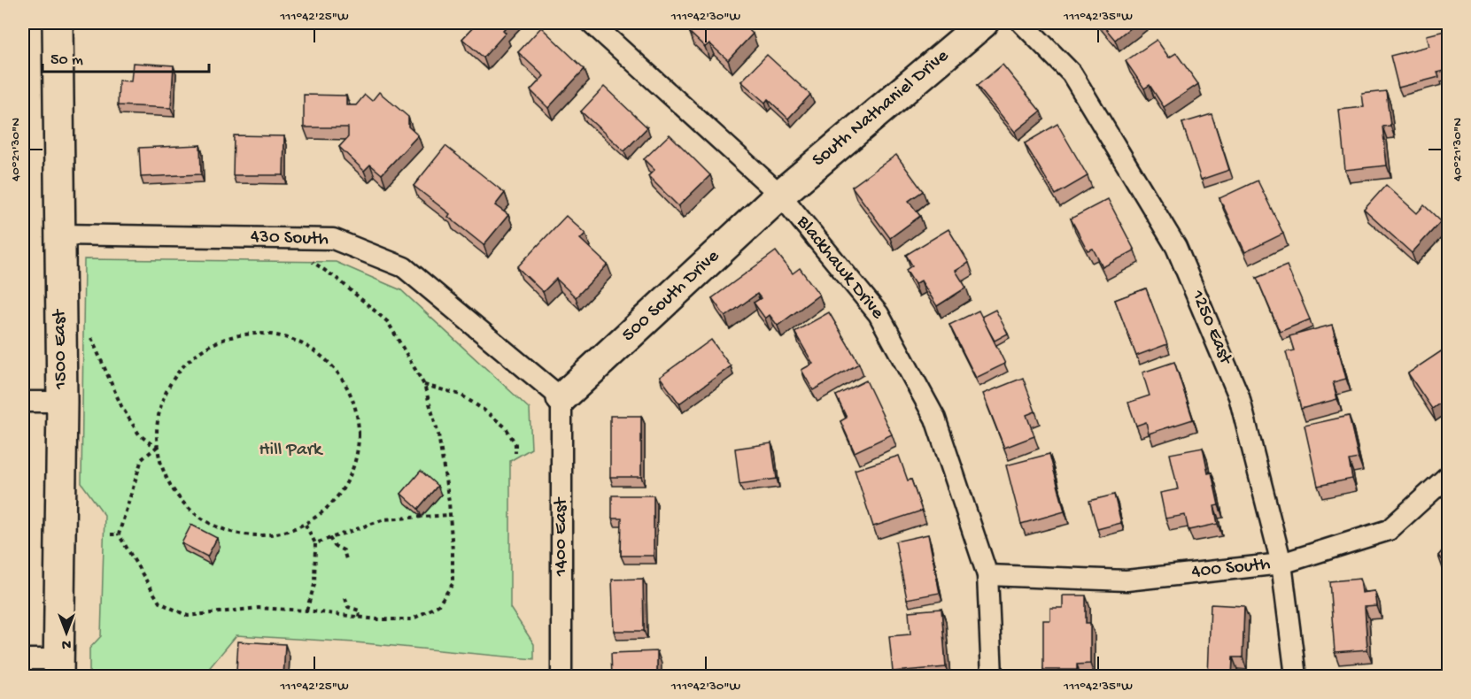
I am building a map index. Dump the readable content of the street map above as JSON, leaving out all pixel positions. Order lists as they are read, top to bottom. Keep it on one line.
{"streets":{"street":["South Nathaniel Drive","430 South","Blackhawk Drive","500 South Drive","1250 East","1500 East","1400 East","400 South"]},"crossings":[["South Nathaniel Drive","Blackhawk Drive"],["South Nathaniel Drive","500 South Drive"],["430 South","500 South Drive"],["430 South","1500 East"],["430 South","1400 East"],["Blackhawk Drive","500 South Drive"],["Blackhawk Drive","400 South"],["500 South Drive","1400 East"],["1250 East","400 South"]],"parks":["Hill Park"],"scale_bar":"50 m","north":"bottom","coordinates":["111°42'25\"W","111°42'30\"W","111°42'35\"W","40°21'30\"N"]}
